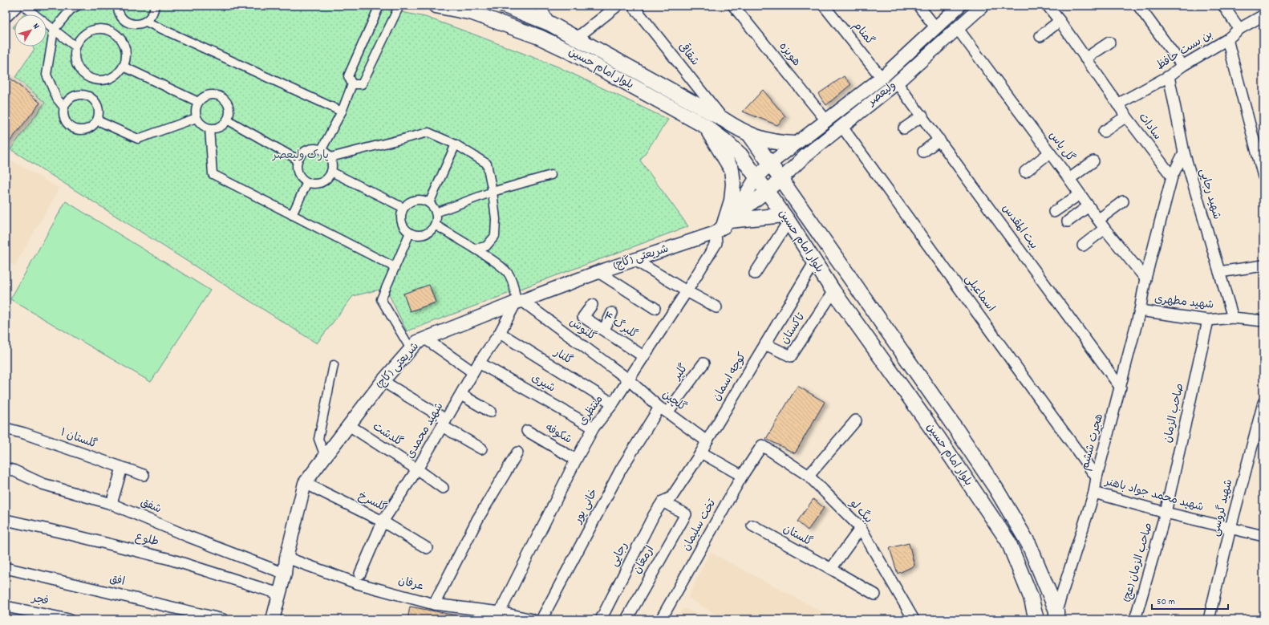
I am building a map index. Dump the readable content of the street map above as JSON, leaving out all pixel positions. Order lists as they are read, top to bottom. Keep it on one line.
{"streets":{"main road":["بلوار امام حسین"],"street":["گمنام","بن بست حافظ","شقاقی","هویزه","ولیعصر","سادات","گل یاس","شهید رجایی","بیت المقدس","شریعتی (کاج)","اسماعیلی","شهید مطهری","گلبرگ ۴","تاکستان","گلنوش","گلنار","گلپر","کوچه اسمان","شیری","گلچین","منتظری","صاحب الزمان","شهید محمدی","شکوفه","گلدشت","گلستان ۱","هجرت ششم","شهید محمد جواد باهنر","گلسرخ","شفق","خانی پور","شهید گروسی","بیگ لو","تخت سلیمان","گلستان","طلوع","رجایی","ارمغان","صاحب الزمان (عج)","افق","عرفان","فجر"]},"crossings":[["گمنام","ولیعصر"],["بن بست حافظ","سادات"],["بن بست حافظ","شهید رجایی"],["شقاقی","بلوار امام حسین"],["هویزه","ولیعصر"],["بلوار امام حسین","ولیعصر"],["بلوار امام حسین","تاکستان"],["بلوار امام حسین","کوچه اسمان"],["بلوار امام حسین","هجرت ششم"],["ولیعصر","گل یاس"],["ولیعصر","بیت المقدس"],["ولیعصر","شریعتی (کاج)"],["ولیعصر","اسماعیلی"],["ولیعصر","منتظری"],["گل یاس","هجرت ششم"],["شهید رجایی","شهید مطهری"],["بیت المقدس","هجرت ششم"],["شریعتی (کاج)","گلنوش"],["شریعتی (کاج)","منتظری"],["شریعتی (کاج)","شهید محمدی"],["شریعتی (کاج)","گلدشت"],["شریعتی (کاج)","گلسرخ"],["شریعتی (کاج)","شفق"],["شریعتی (کاج)","طلوع"],["شریعتی (کاج)","عرفان"],["اسماعیلی","هجرت ششم"],["شهید مطهری","صاحب الزمان"],["شهید مطهری","هجرت ششم"],["گلبرگ ۴","منتظری"],["تاکستان","کوچه اسمان"],["گلنوش","گلچین"],["گلنوش","منتظری"],["گلنوش","شهید محمدی"],["گلنار","منتظری"],["گلنار","شهید محمدی"],["گلپر","گلچین"],["گلپر","خانی پور"],["کوچه اسمان","گلچین"],["کوچه اسمان","رجایی"],["کوچه اسمان","ارمغان"],["شیری","منتظری"],["شیری","شهید محمدی"],["گلچین","منتظری"],["گلچین","خانی پور"],["منتظری","شکوفه"],["منتظری","عرفان"],["صاحب الزمان","شهید محمد جواد باهنر"],["صاحب الزمان","صاحب الزمان (عج)"],["شهید محمدی","گلدشت"],["شهید محمدی","گلسرخ"],["هجرت ششم","شهید محمد جواد باهنر"],["شهید محمد جواد باهنر","شهید گروسی"],["شهید محمد جواد باهنر","صاحب الزمان (عج)"],["بیگ لو","تخت سلیمان"],["رجایی","ارمغان"]],"parks":["پارک ولیعصر"],"scale_bar":"50 m","north":"top right"}
